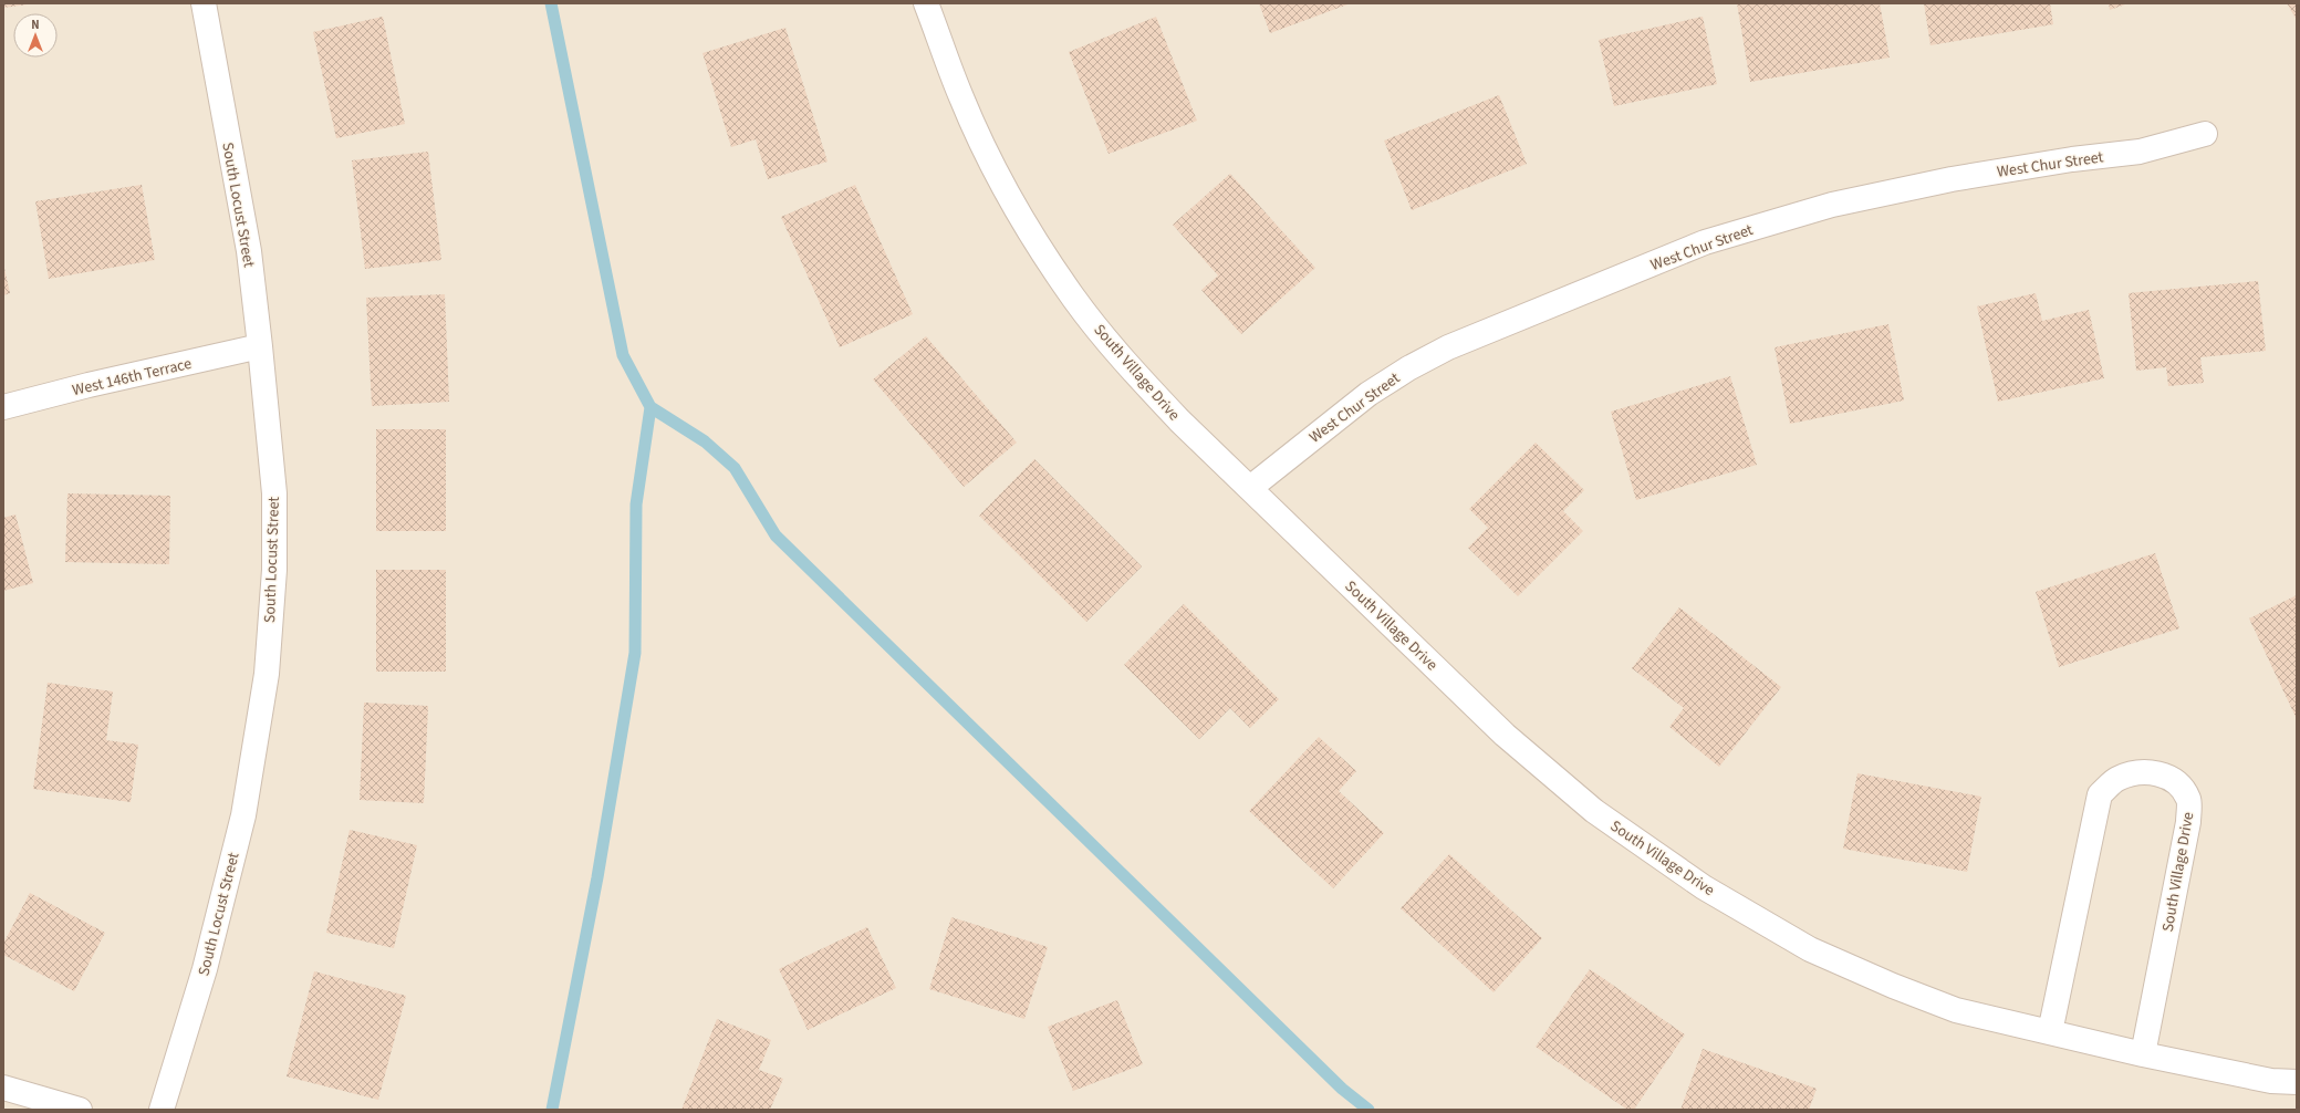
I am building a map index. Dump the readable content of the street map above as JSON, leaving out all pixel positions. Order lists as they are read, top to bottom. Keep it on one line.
{"streets":{"street":["West Chur Street","South Locust Street","South Village Drive","West 146th Terrace"]},"crossings":[["West Chur Street","South Village Drive"],["South Locust Street","West 146th Terrace"]],"north":"top"}
